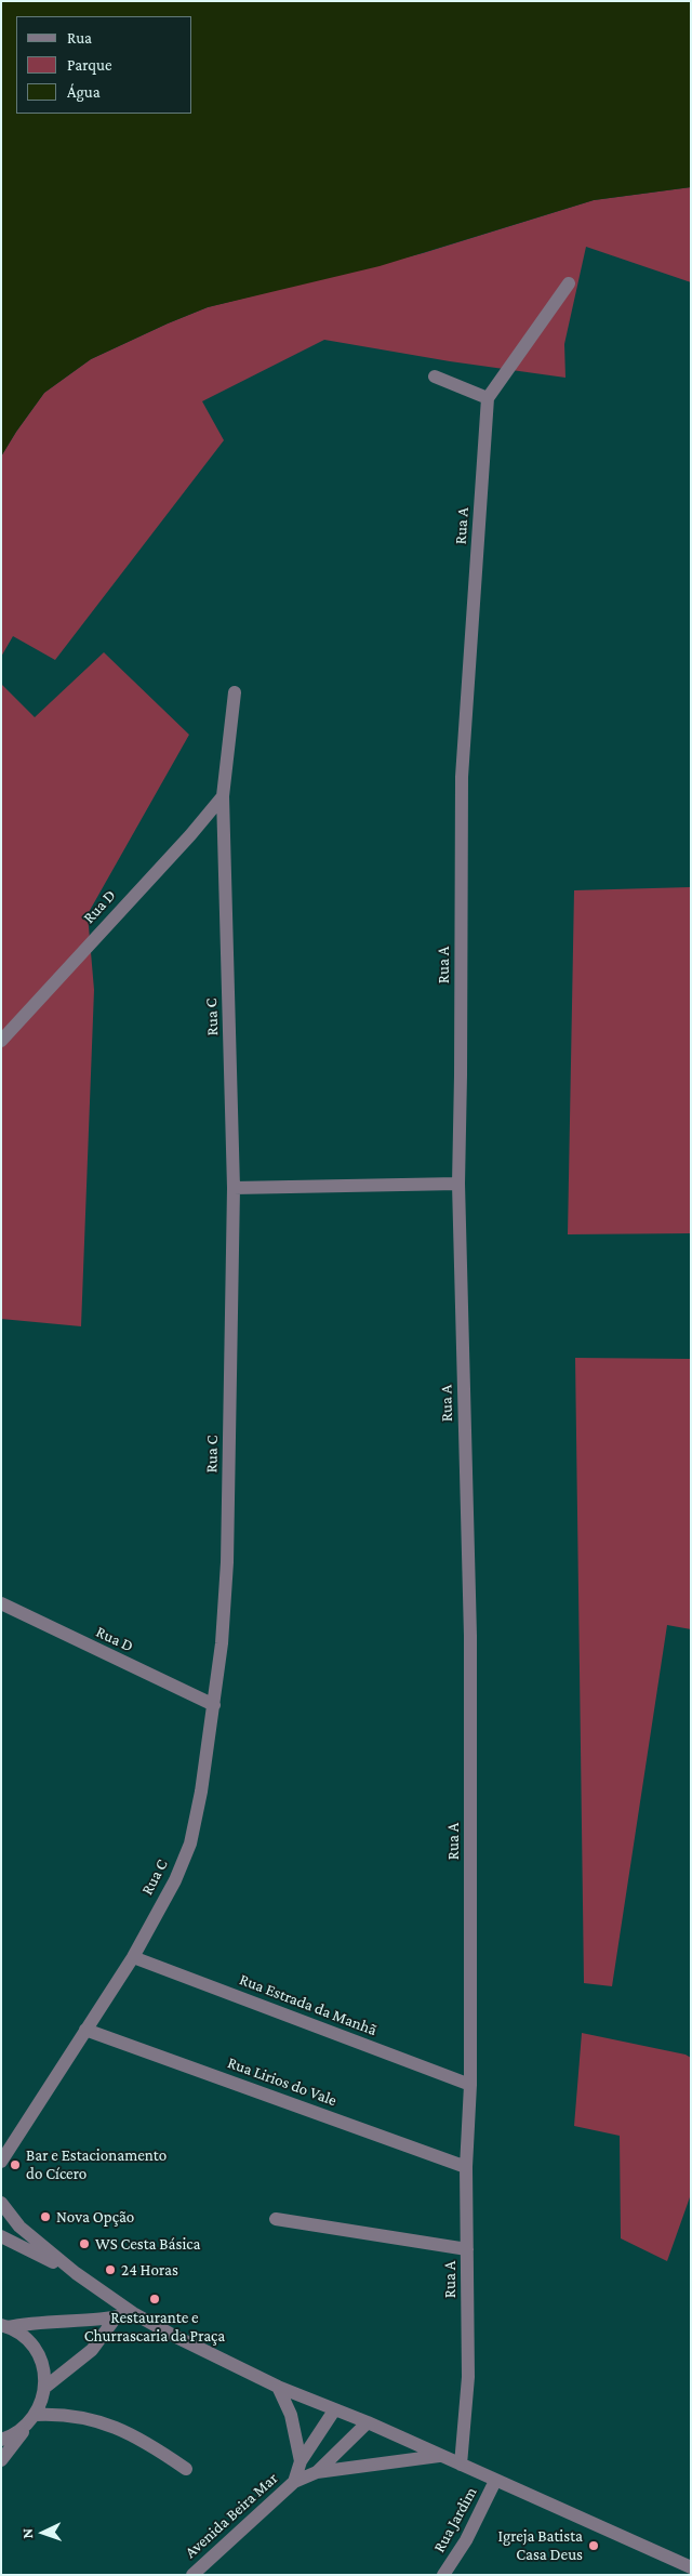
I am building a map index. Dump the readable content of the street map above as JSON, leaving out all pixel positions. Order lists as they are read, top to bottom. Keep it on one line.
{"streets":{"street":["Rua A","Rua D","Rua C","Rua Estrada da Manhã","Rua Lirios do Vale","Avenida Beira Mar","Rua Jardim"]},"crossings":[["Rua A","Rua Estrada da Manhã"],["Rua A","Rua Lirios do Vale"],["Rua D","Rua C"],["Rua C","Rua Estrada da Manhã"],["Rua C","Rua Lirios do Vale"]],"places":["Bar e Estacionamento do Cícero","Nova Opção","WS Cesta Básica","24 Horas","Restaurante e Churrascaria da Praça","Igreja Batista Casa Deus"],"legend":["Rua","Parque","Água"],"north":"left"}
